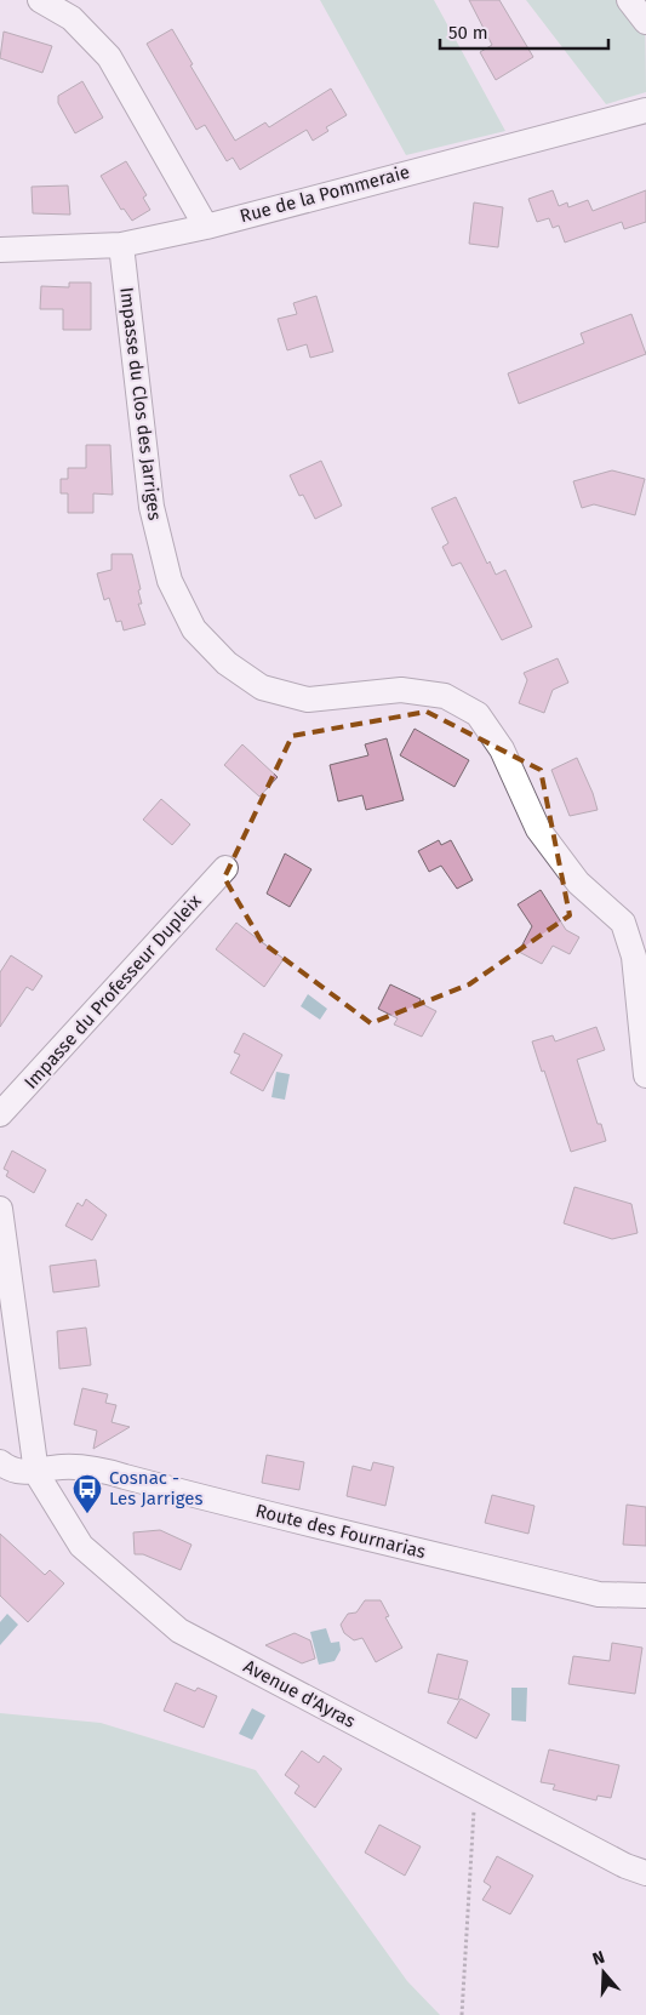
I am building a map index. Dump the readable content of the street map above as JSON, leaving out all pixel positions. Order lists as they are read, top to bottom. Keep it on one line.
{"streets":{"street":["Rue de la Pommeraie","Impasse du Clos des Jarriges","Impasse du Professeur Dupleix","Route des Fournarias","Avenue d'Ayras"]},"crossings":[["Rue de la Pommeraie","Impasse du Clos des Jarriges"],["Route des Fournarias","Avenue d'Ayras"]],"places":{"bus stop":["Cosnac - Les Jarriges"]},"scale_bar":"50 m","north":"top"}
